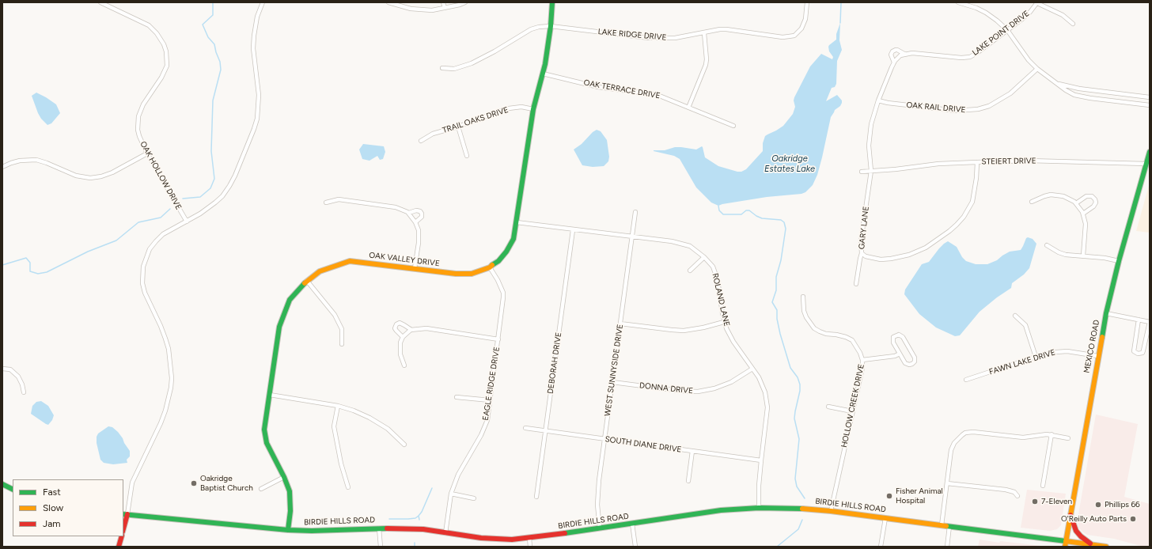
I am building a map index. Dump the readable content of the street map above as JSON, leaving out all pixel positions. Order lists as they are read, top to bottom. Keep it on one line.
{"streets":{"main road":["OAK VALLEY DRIVE","MEXICO ROAD","BIRDIE HILLS ROAD"],"street":["LAKE POINT DRIVE","LAKE RIDGE DRIVE","OAK TERRACE DRIVE","OAK RAIL DRIVE","TRAIL OAKS DRIVE","STEIERT DRIVE","OAK HOLLOW DRIVE","GARY LANE","ROLAND LANE","FAWN LAKE DRIVE","DEBORAH DRIVE","WEST SUNNYSIDE DRIVE","EAGLE RIDGE DRIVE","DONNA DRIVE","HOLLOW CREEK DRIVE","SOUTH DIANE DRIVE"]},"crossings":[["LAKE POINT DRIVE","OAK RAIL DRIVE"],["LAKE POINT DRIVE","STEIERT DRIVE"],["LAKE POINT DRIVE","GARY LANE"],["LAKE RIDGE DRIVE","OAK VALLEY DRIVE"],["OAK TERRACE DRIVE","OAK VALLEY DRIVE"],["TRAIL OAKS DRIVE","OAK VALLEY DRIVE"],["STEIERT DRIVE","GARY LANE"],["STEIERT DRIVE","MEXICO ROAD"],["OAK VALLEY DRIVE","ROLAND LANE"],["OAK VALLEY DRIVE","EAGLE RIDGE DRIVE"],["OAK VALLEY DRIVE","BIRDIE HILLS ROAD"],["ROLAND LANE","DEBORAH DRIVE"],["ROLAND LANE","WEST SUNNYSIDE DRIVE"],["ROLAND LANE","DONNA DRIVE"],["ROLAND LANE","SOUTH DIANE DRIVE"],["ROLAND LANE","BIRDIE HILLS ROAD"],["MEXICO ROAD","FAWN LAKE DRIVE"],["MEXICO ROAD","BIRDIE HILLS ROAD"],["DEBORAH DRIVE","SOUTH DIANE DRIVE"],["WEST SUNNYSIDE DRIVE","DONNA DRIVE"],["WEST SUNNYSIDE DRIVE","SOUTH DIANE DRIVE"],["WEST SUNNYSIDE DRIVE","BIRDIE HILLS ROAD"],["EAGLE RIDGE DRIVE","BIRDIE HILLS ROAD"],["HOLLOW CREEK DRIVE","BIRDIE HILLS ROAD"]],"water":["Oakridge Estates Lake"],"places":["Oakridge Baptist Church","Fisher Animal Hospital","7-Eleven","Phillips 66","O'Reilly Auto Parts"],"legend":["Fast","Slow","Jam"]}
